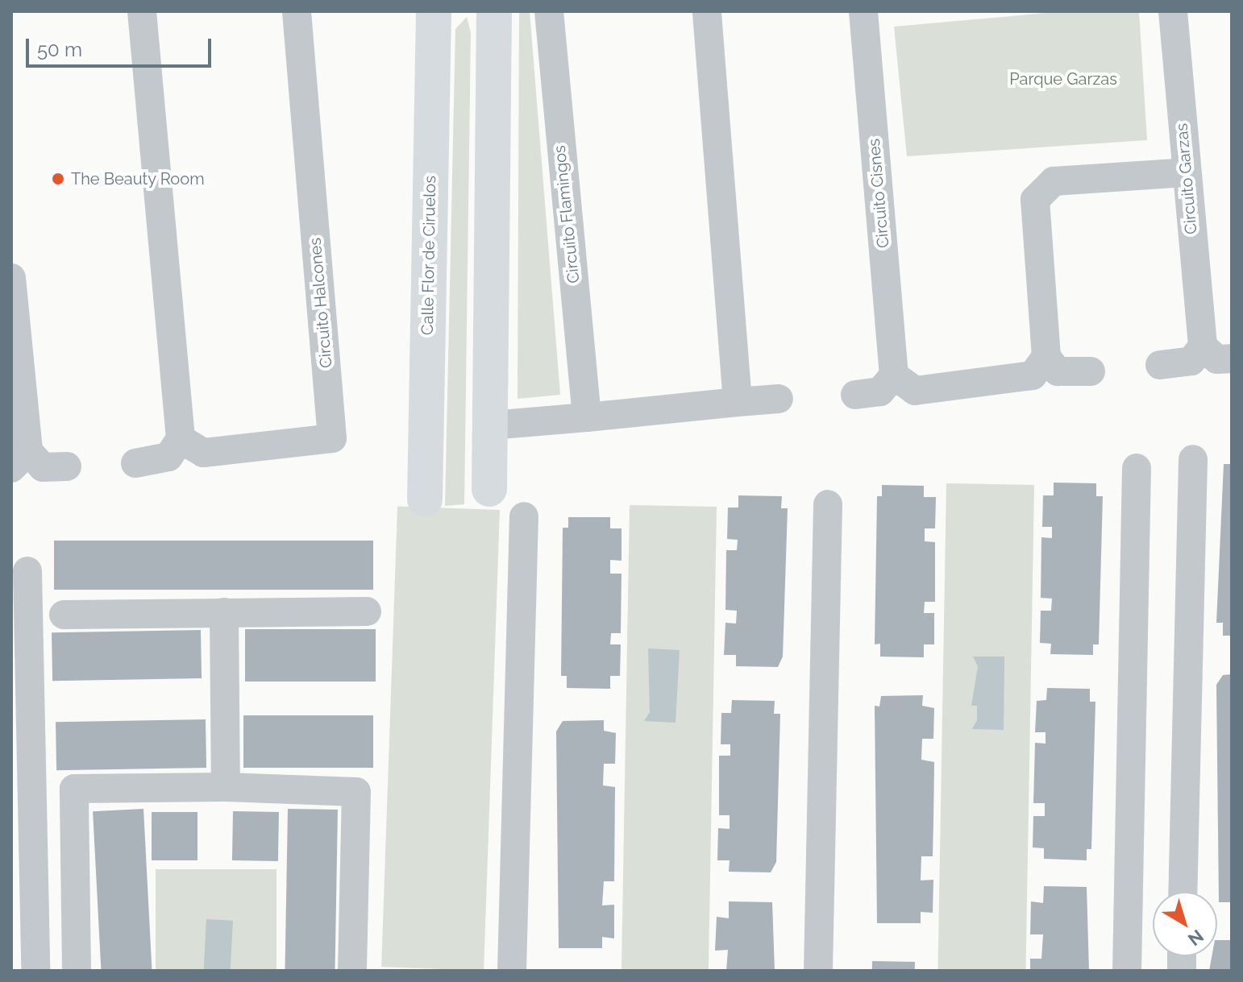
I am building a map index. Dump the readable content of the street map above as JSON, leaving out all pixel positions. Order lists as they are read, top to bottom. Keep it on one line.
{"streets":{"main road":["Calle Flor de Ciruelos"],"street":["Circuito Garzas","Circuito Cisnes","Circuito Flamingos","Circuito Halcones"]},"parks":["Parque Garzas"],"places":["The Beauty Room"],"scale_bar":"50 m","north":"bottom right"}
